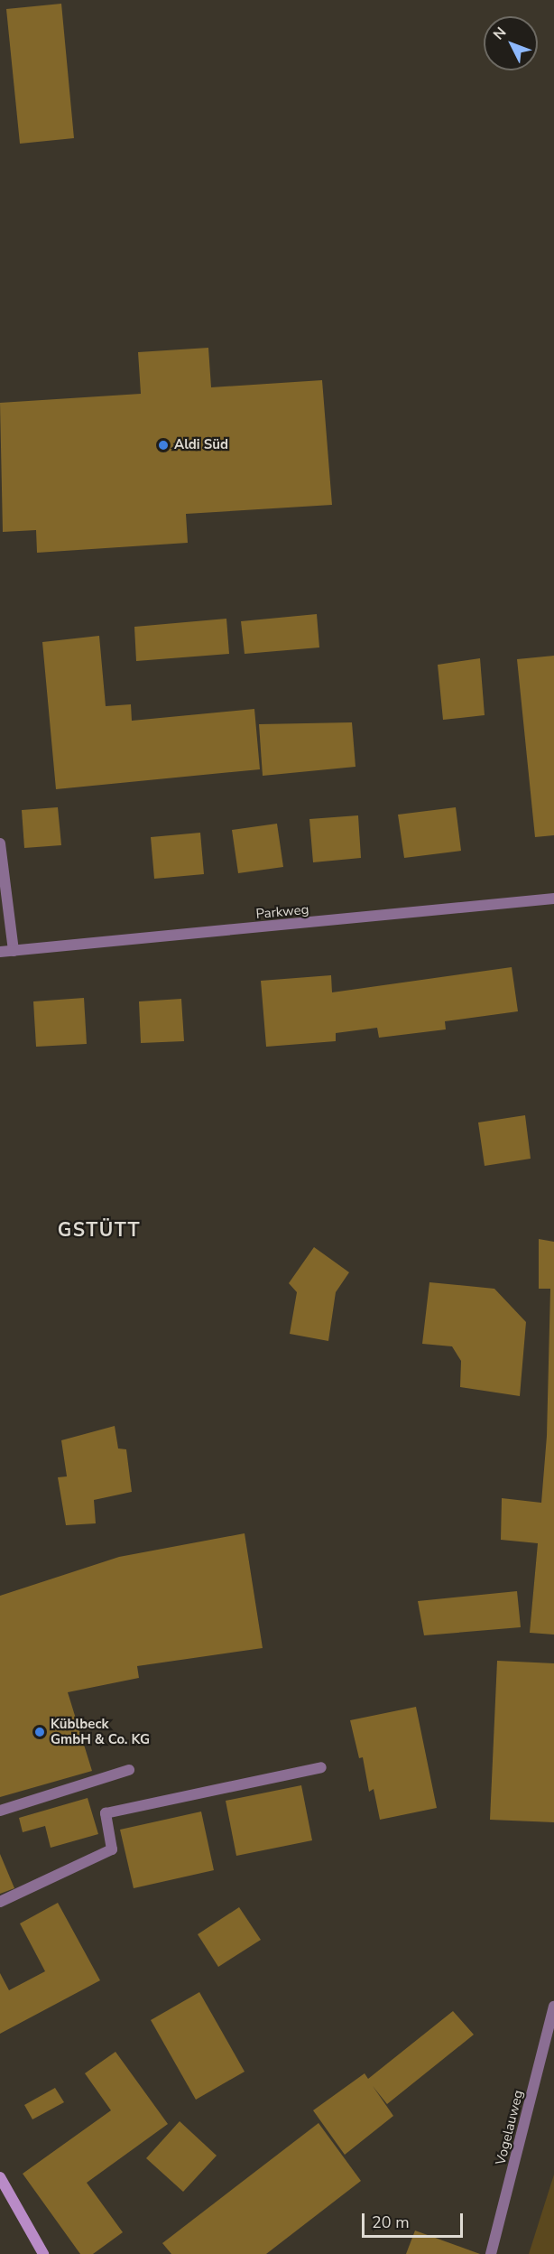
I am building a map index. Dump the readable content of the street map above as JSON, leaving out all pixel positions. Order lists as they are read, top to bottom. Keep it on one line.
{"streets":{"street":["Parkweg","Vogelauweg"]},"districts":["GSTÜTT"],"places":["Aldi Süd","Küblbeck GmbH & Co. KG"],"scale_bar":"20 m","north":"top left"}
